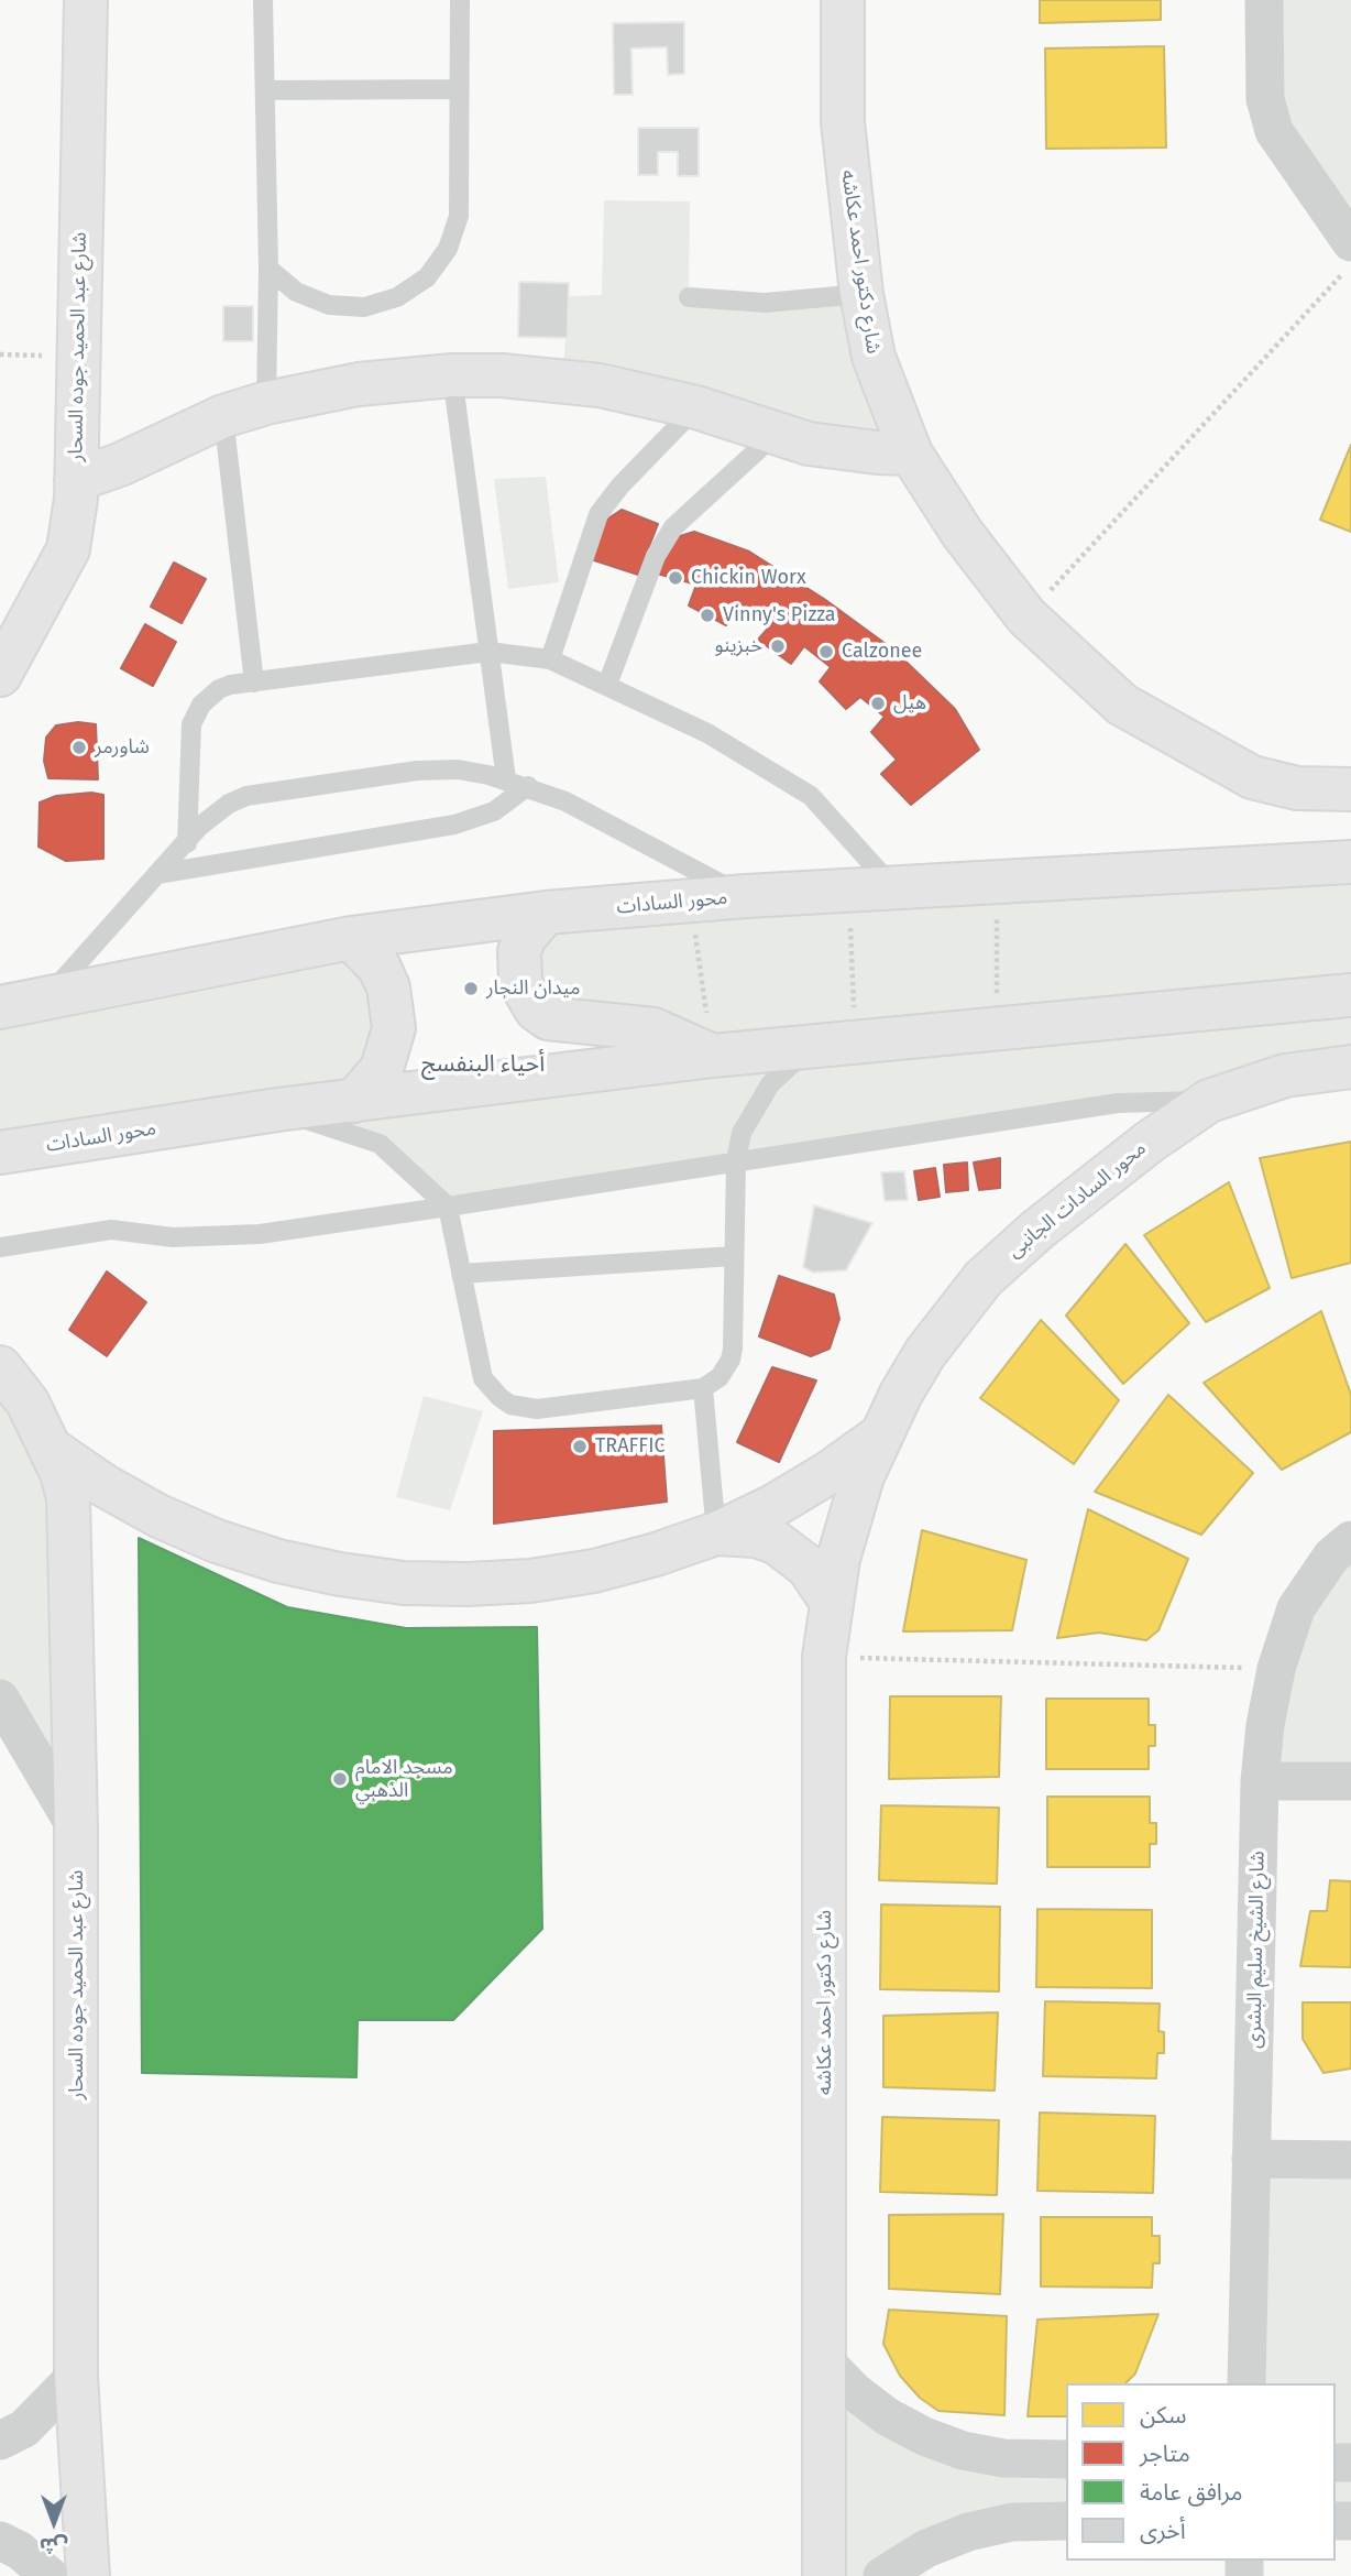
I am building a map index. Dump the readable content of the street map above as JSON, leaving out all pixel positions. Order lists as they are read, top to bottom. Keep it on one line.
{"streets":{"street":["شارع دكتور احمد عكاشه","شارع عبد الحميد جوده السحار","محور السادات","محور السادات الجانبى","شارع الشيخ سليم البشرى"]},"crossings":[["شارع دكتور احمد عكاشه","محور السادات الجانبى"]],"districts":["أحياء البنفسج"],"places":["Chickin Worx","Vinny's Pizza","خبزينو","Calzonee","هيل","شاورمر","ميدان النجار","TRAFFIC","مسجد الامام الذهبي"],"legend":["سكن","متاجر","مرافق عامة","أخرى"],"north":"bottom"}
